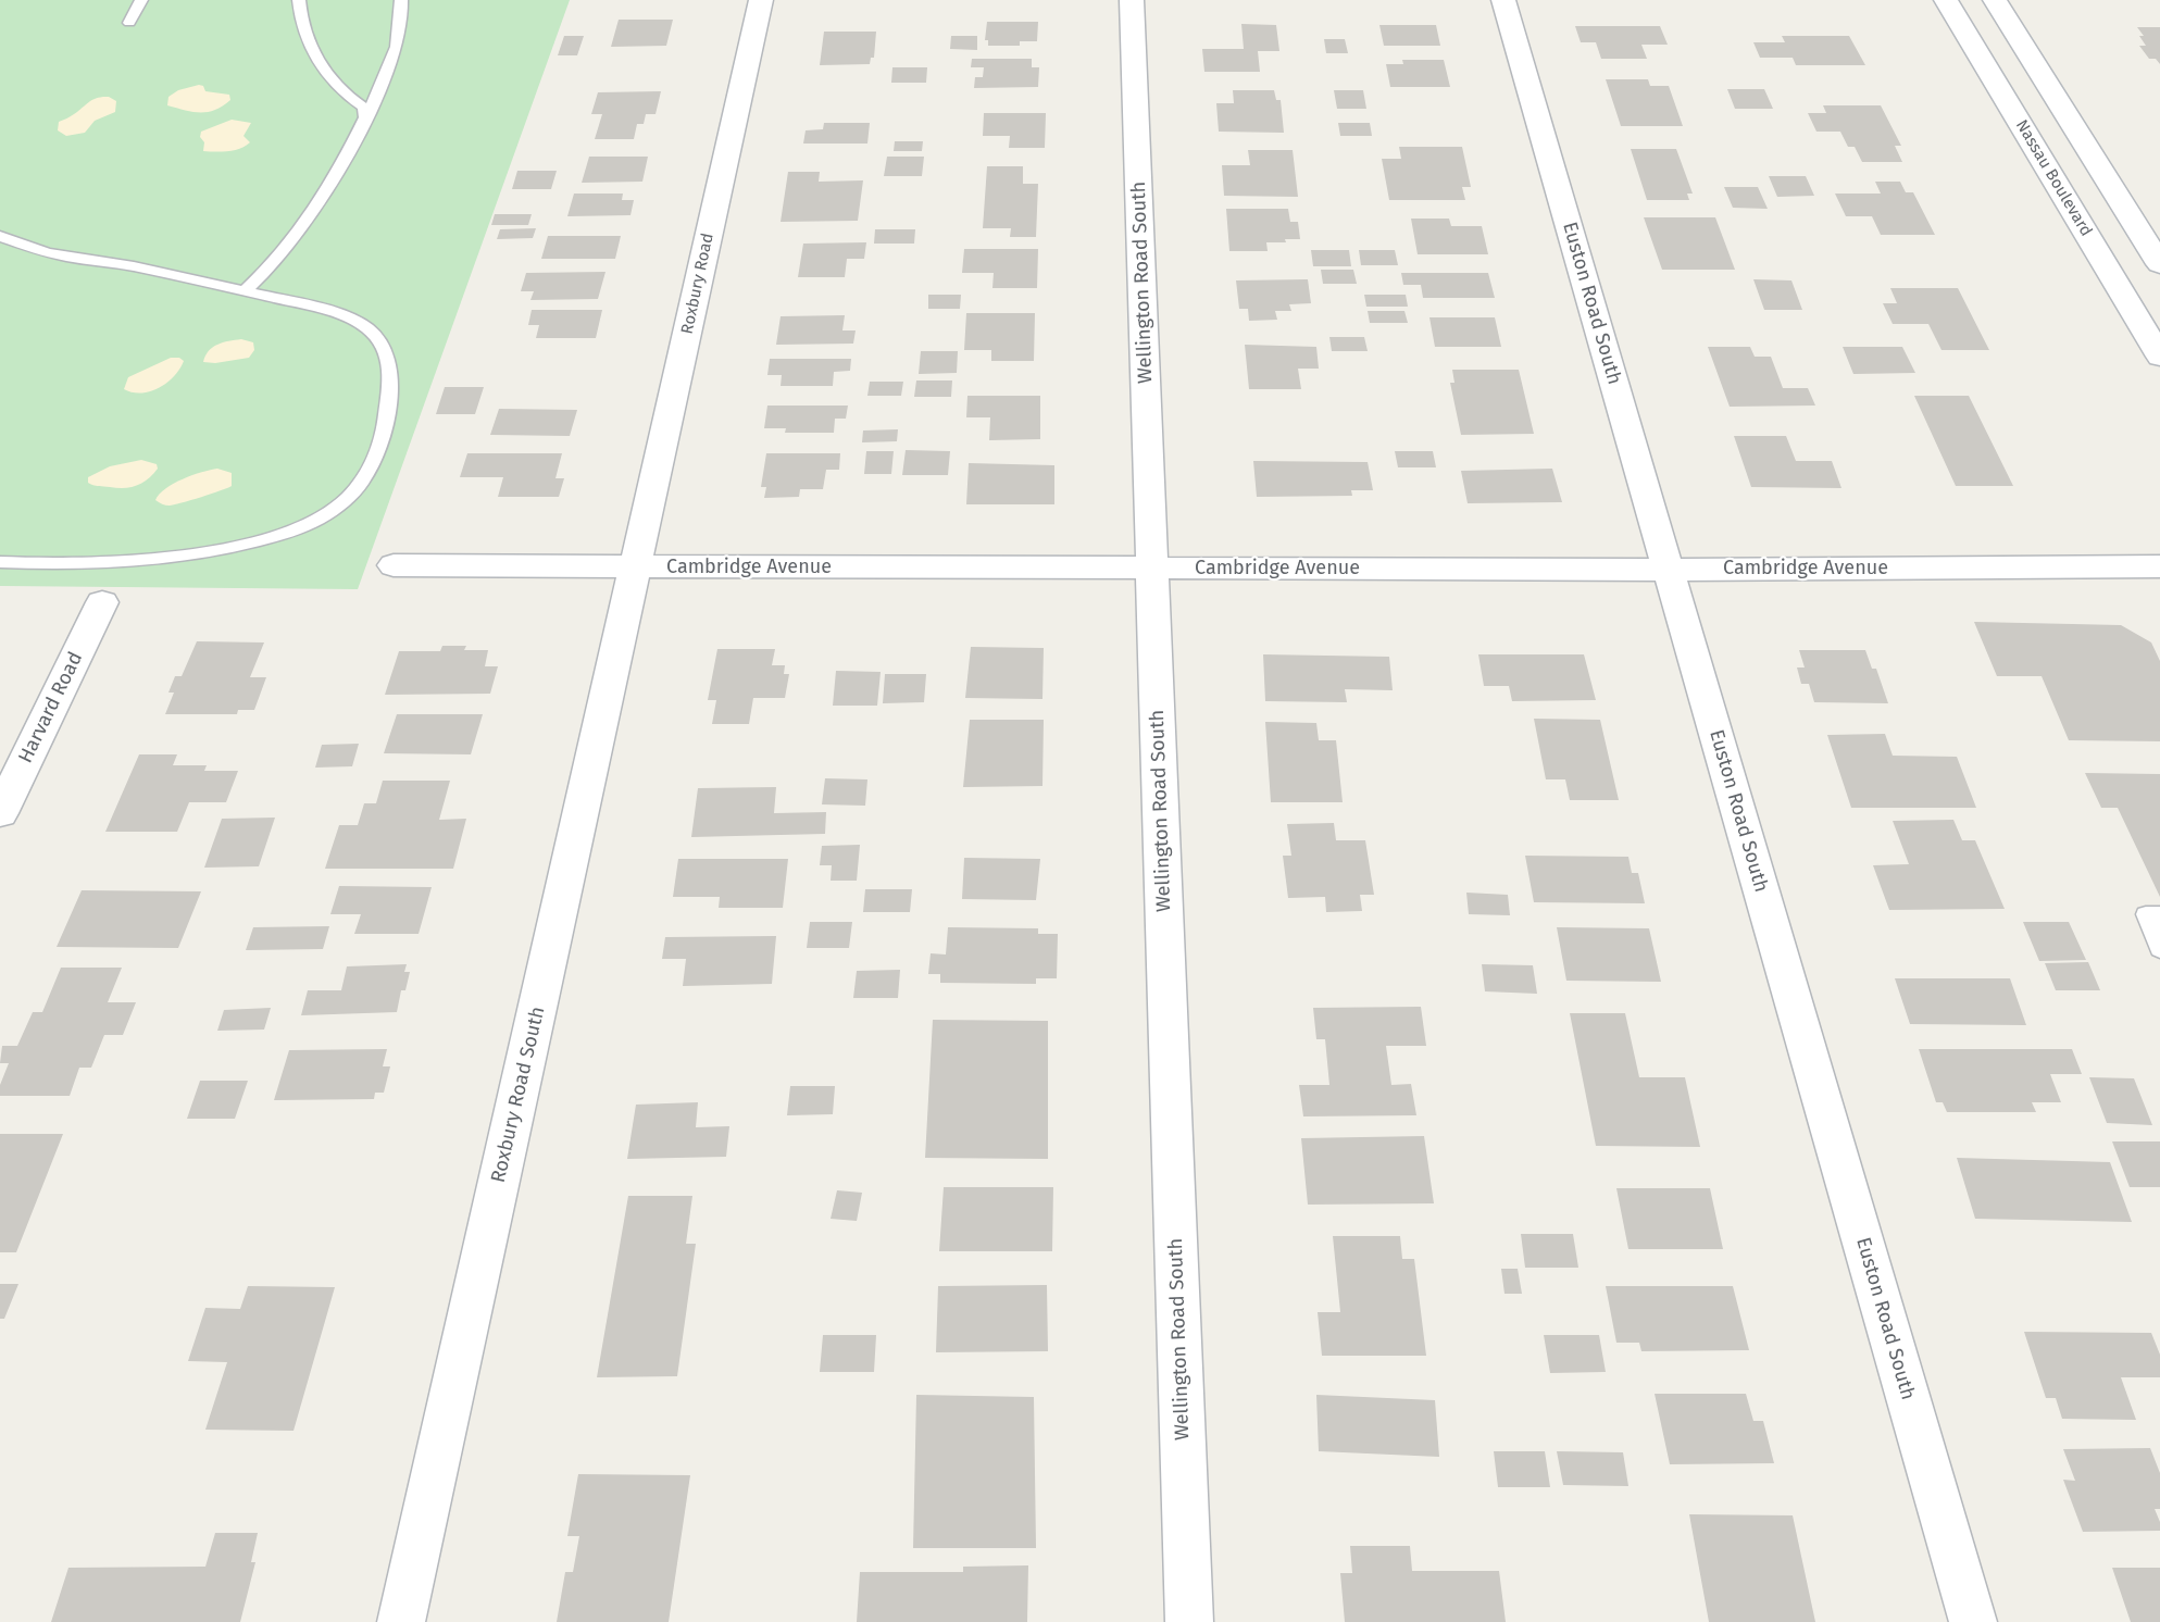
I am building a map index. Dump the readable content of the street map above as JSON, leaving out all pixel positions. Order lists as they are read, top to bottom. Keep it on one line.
{"streets":{"street":["Nassau Boulevard","Wellington Road South","Roxbury Road","Euston Road South","Cambridge Avenue","Harvard Road","Roxbury Road South"]},"crossings":[["Wellington Road South","Cambridge Avenue"],["Roxbury Road","Cambridge Avenue"],["Roxbury Road","Roxbury Road South"],["Euston Road South","Cambridge Avenue"],["Cambridge Avenue","Roxbury Road South"]]}
